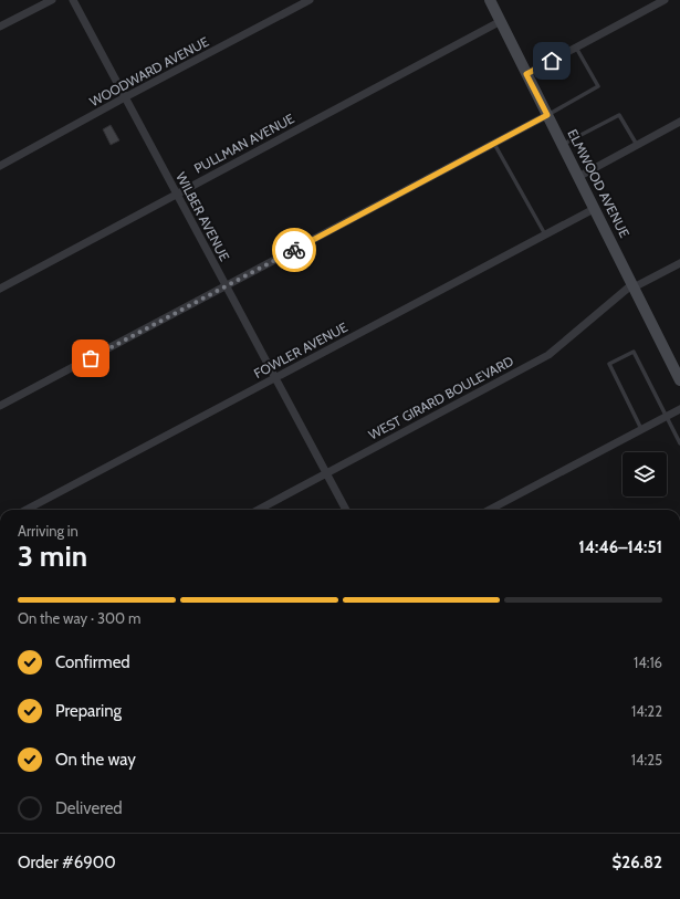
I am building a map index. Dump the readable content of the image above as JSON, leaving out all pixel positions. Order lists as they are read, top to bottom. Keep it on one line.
{"streets":{"street":["WOODWARD AVENUE","PULLMAN AVENUE","ELMWOOD AVENUE","WILBER AVENUE","FOWLER AVENUE","WEST GIRARD BOULEVARD"]},"crossings":[["WOODWARD AVENUE","WILBER AVENUE"],["PULLMAN AVENUE","ELMWOOD AVENUE"],["PULLMAN AVENUE","WILBER AVENUE"],["ELMWOOD AVENUE","FOWLER AVENUE"],["ELMWOOD AVENUE","WEST GIRARD BOULEVARD"],["WILBER AVENUE","FOWLER AVENUE"],["WILBER AVENUE","WEST GIRARD BOULEVARD"]],"page":{"heading":["3 min","Arriving in","14:46–14:51"],"panel":["Order #6900","$26.82"],"bar":"On the way · 300 m","list":[["Confirmed","14:16"],["Preparing","14:22"],["On the way","14:25"],"Delivered"]}}
